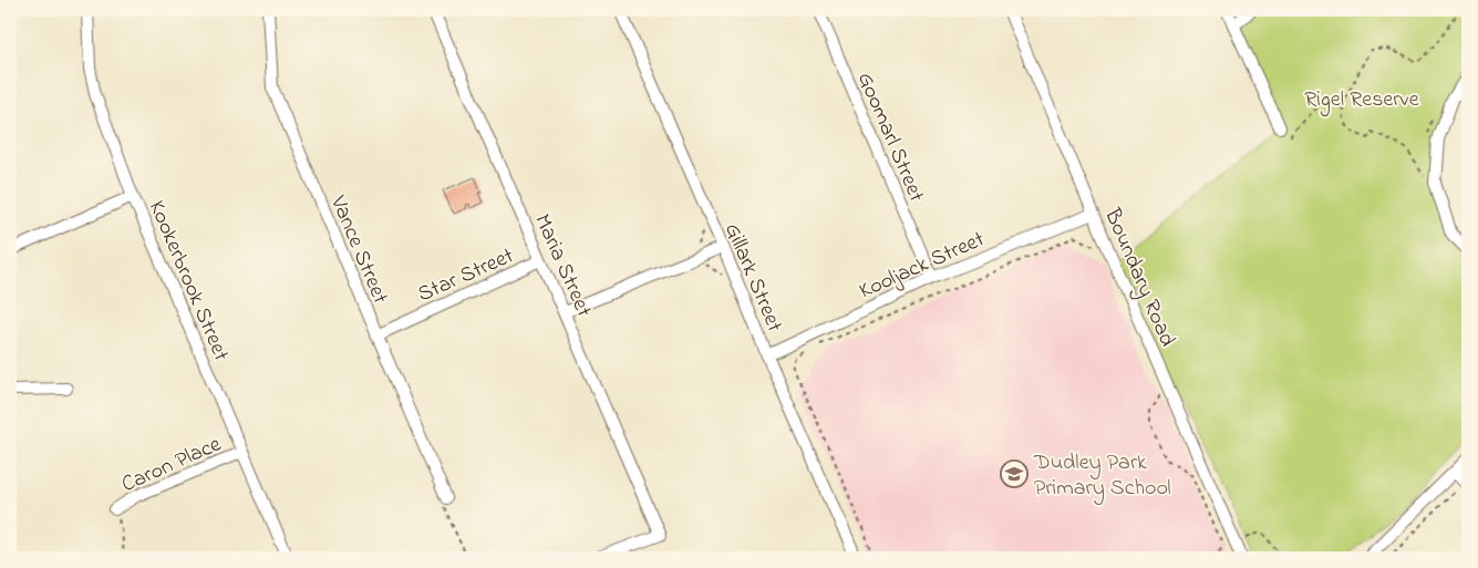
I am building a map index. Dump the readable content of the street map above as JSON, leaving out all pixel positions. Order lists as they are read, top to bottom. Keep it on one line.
{"streets":{"street":["Goomarl Street","Vance Street","Kooljack Street","Maria Street","Star Street","Gillark Street","Boundary Road","Kookerbrook Street","Caron Place"]},"crossings":[["Goomarl Street","Kooljack Street"],["Vance Street","Star Street"],["Kooljack Street","Gillark Street"],["Kooljack Street","Boundary Road"],["Maria Street","Star Street"],["Kookerbrook Street","Caron Place"]],"parks":["Rigel Reserve"],"places":{"school or university":["Dudley Park Primary School"]}}
